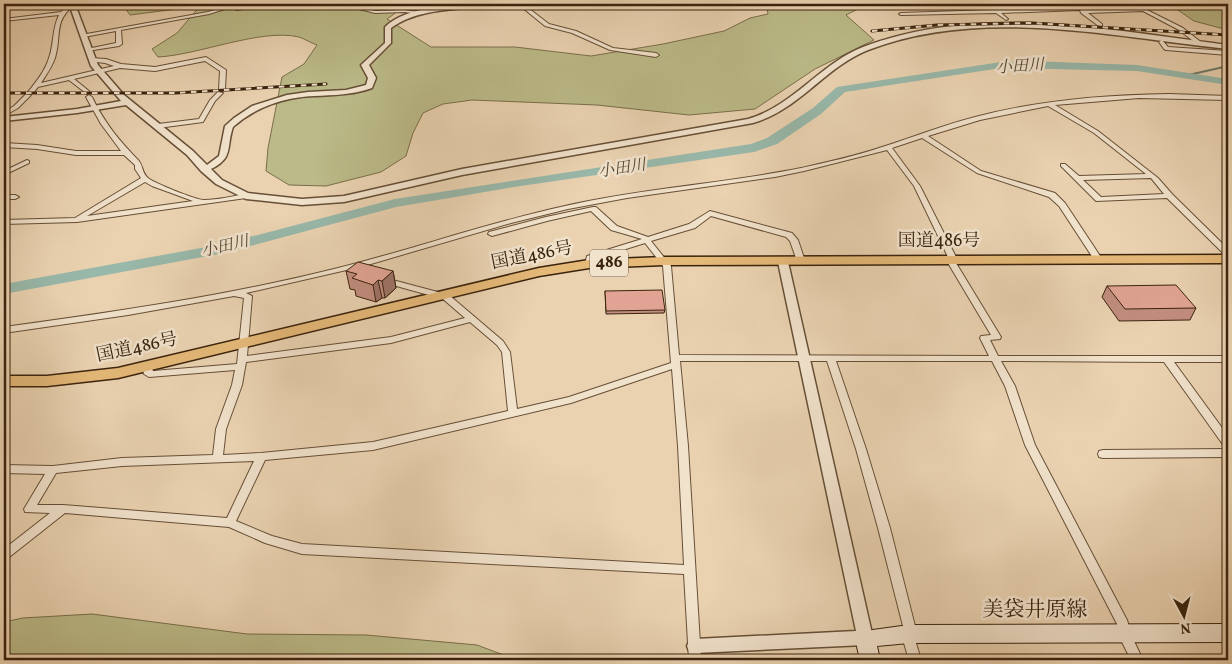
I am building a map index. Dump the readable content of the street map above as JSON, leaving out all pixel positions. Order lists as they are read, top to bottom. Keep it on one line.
{"streets":{"highway":["国道486号","486"],"main road":["美袋井原線"]},"water":["小田川"],"north":"bottom"}
